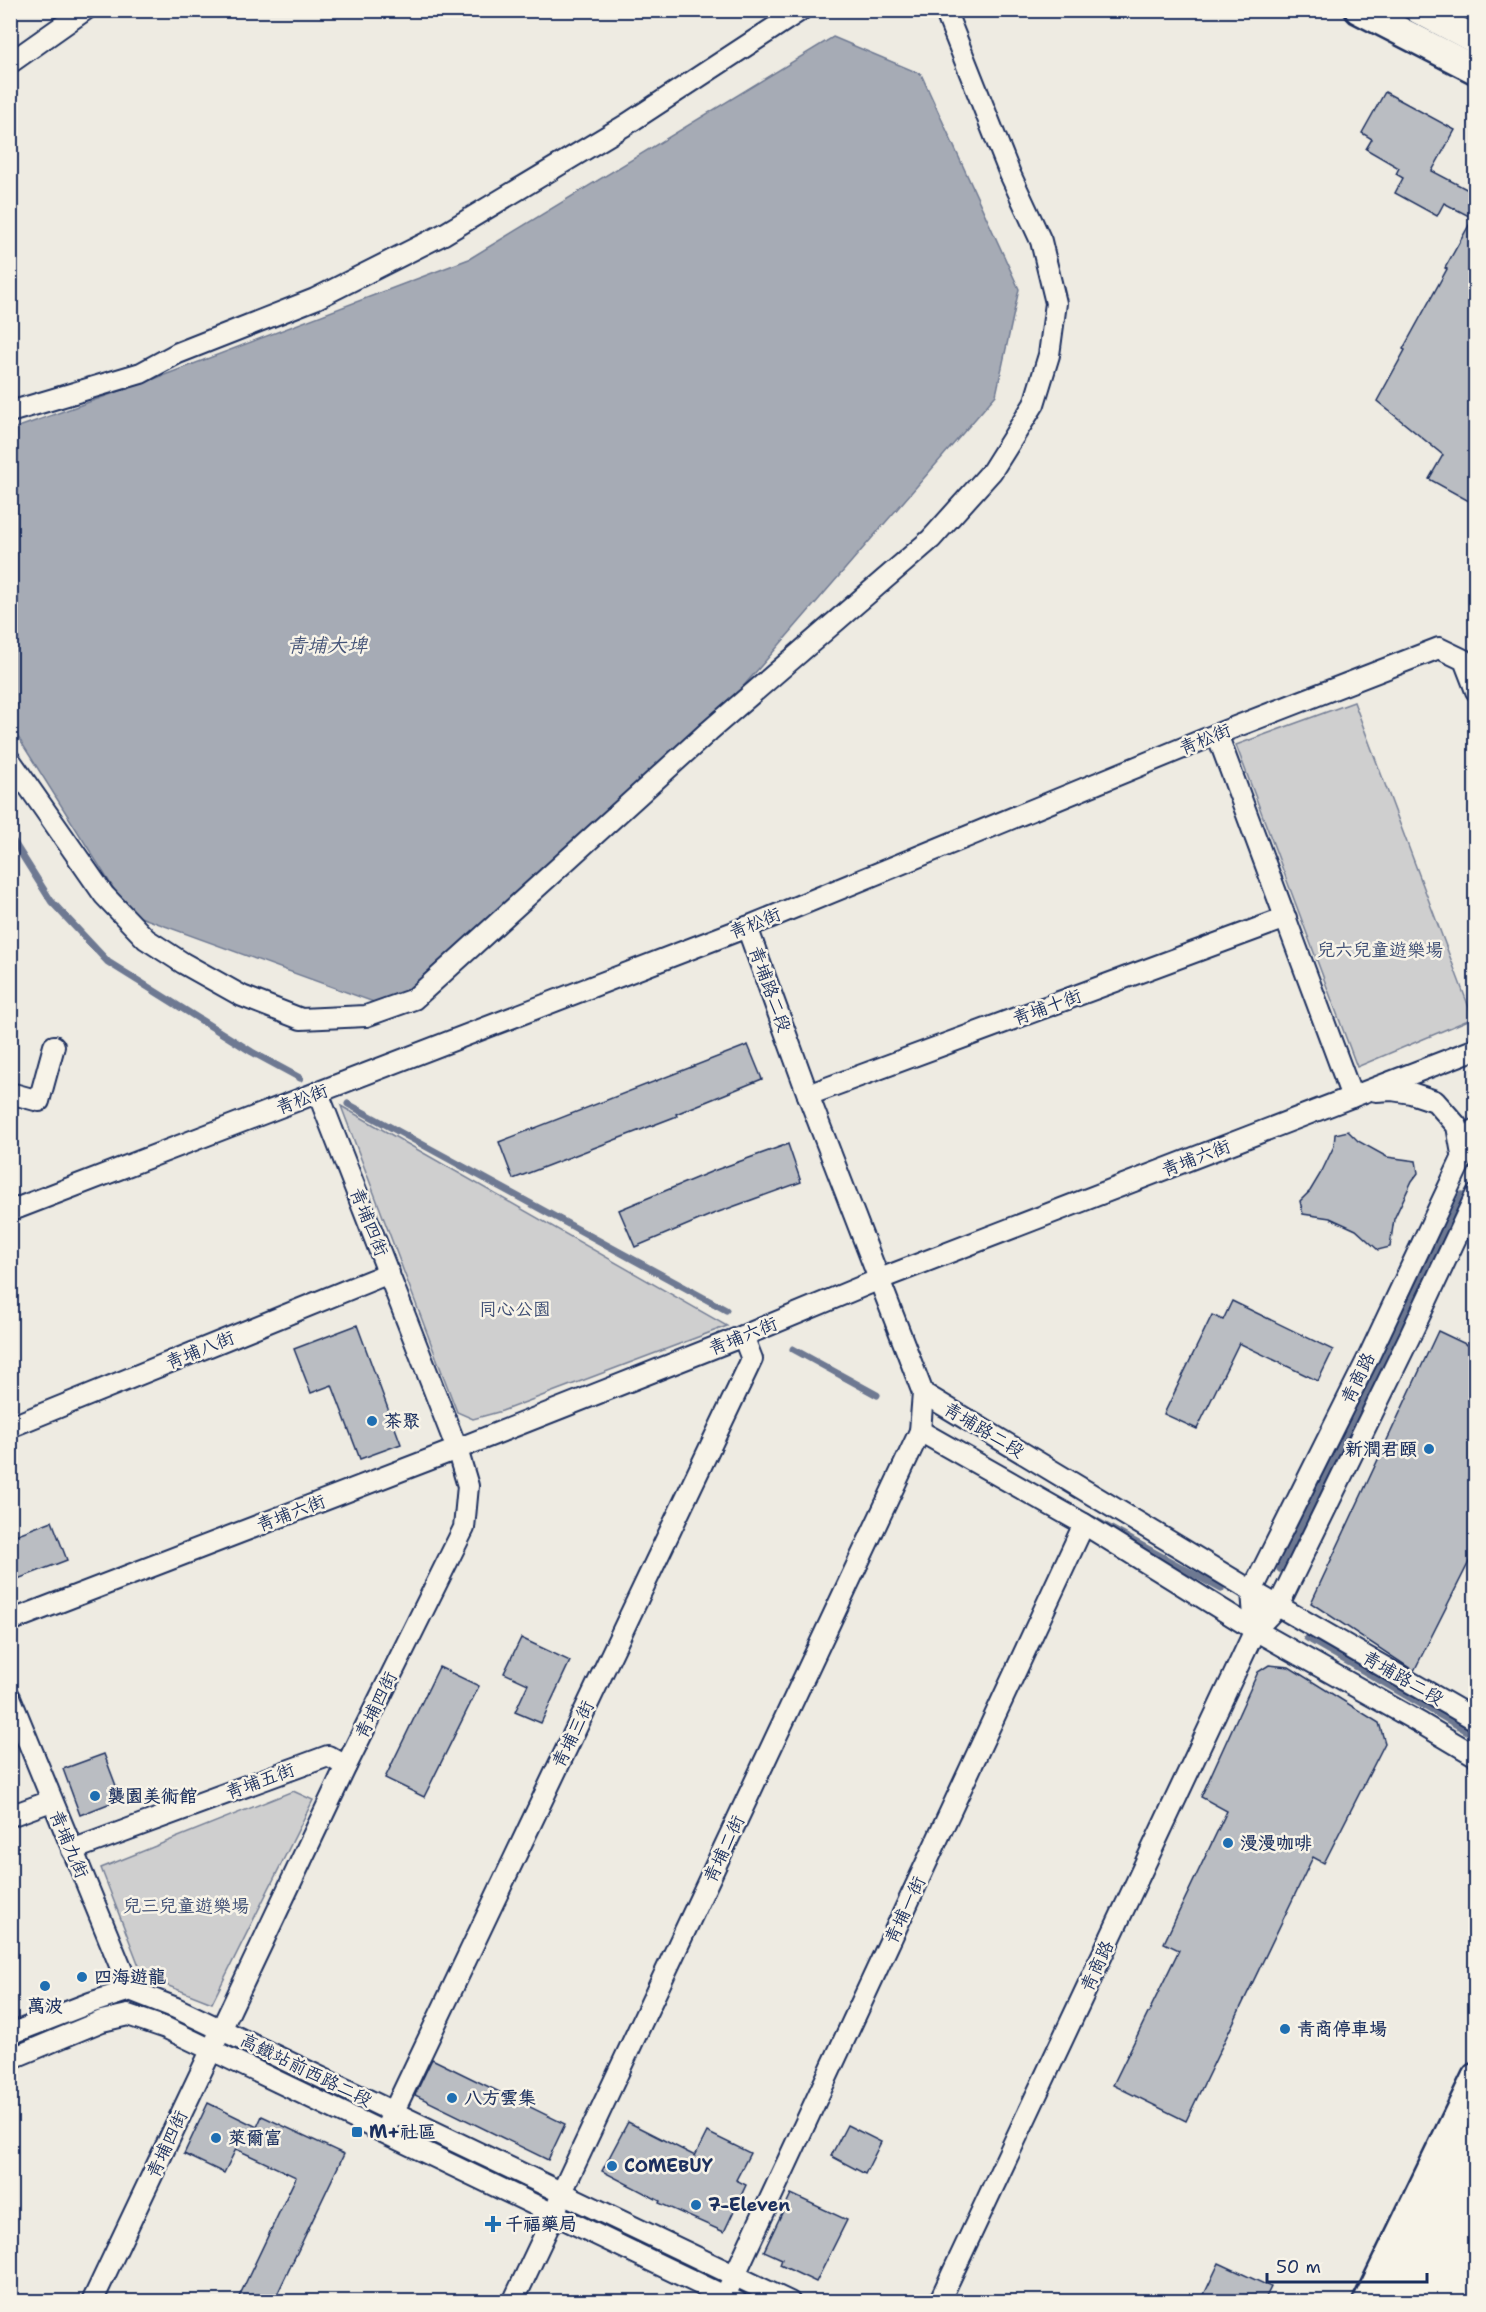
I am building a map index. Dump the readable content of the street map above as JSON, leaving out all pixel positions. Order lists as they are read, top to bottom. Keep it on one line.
{"streets":{"street":["青松街","青埔路二段","青埔十街","青埔六街","青埔四街","青埔八街","青商路","青埔三街","青埔五街","青埔九街","青埔二街","青埔一街","高鐵站前西路二段"]},"crossings":[["青松街","青埔路二段"],["青松街","青埔四街"],["青埔路二段","青埔十街"],["青埔路二段","青埔六街"],["青埔路二段","青商路"],["青埔路二段","青埔二街"],["青埔路二段","青埔一街"],["青埔六街","青埔四街"],["青埔六街","青埔三街"],["青埔四街","青埔八街"],["青埔四街","青埔五街"],["青埔四街","高鐵站前西路二段"],["青埔三街","高鐵站前西路二段"],["青埔五街","青埔九街"],["青埔九街","高鐵站前西路二段"],["青埔二街","高鐵站前西路二段"],["青埔一街","高鐵站前西路二段"]],"water":["青埔大埤"],"parks":["兒六兒童遊樂場","同心公園","兒三兒童遊樂場"],"places":{"other":["茶聚","新潤君頤","襲園美術館","漫漫咖啡","四海遊龍","萬波","青商停車場","八方雲集","萊爾富","COMEBUY","7-Eleven"],"transit":["M+社區"],"health":["千福藥局"]},"scale_bar":"50 m"}
